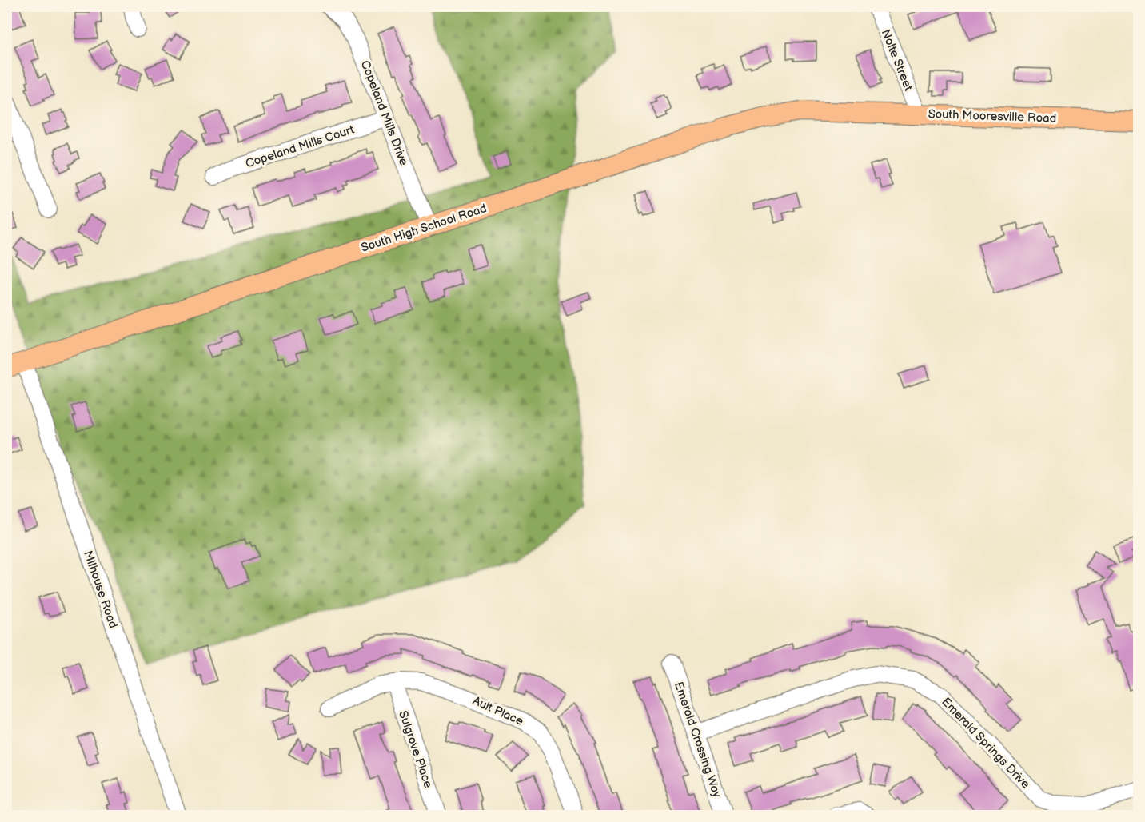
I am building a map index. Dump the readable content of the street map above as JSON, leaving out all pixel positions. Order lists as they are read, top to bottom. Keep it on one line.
{"streets":{"main road":["South Mooresville Road","South High School Road"],"street":["Nolte Street","Copeland Mills Drive","Copeland Mills Court","Milhouse Road","Ault Place","Emerald Crossing Way","Emerald Springs Drive","Sulgrove Place"]},"crossings":[["Nolte Street","South Mooresville Road"],["Copeland Mills Drive","Copeland Mills Court"],["Copeland Mills Drive","South High School Road"],["South Mooresville Road","South High School Road"],["South High School Road","Milhouse Road"],["Ault Place","Sulgrove Place"],["Emerald Crossing Way","Emerald Springs Drive"]]}
